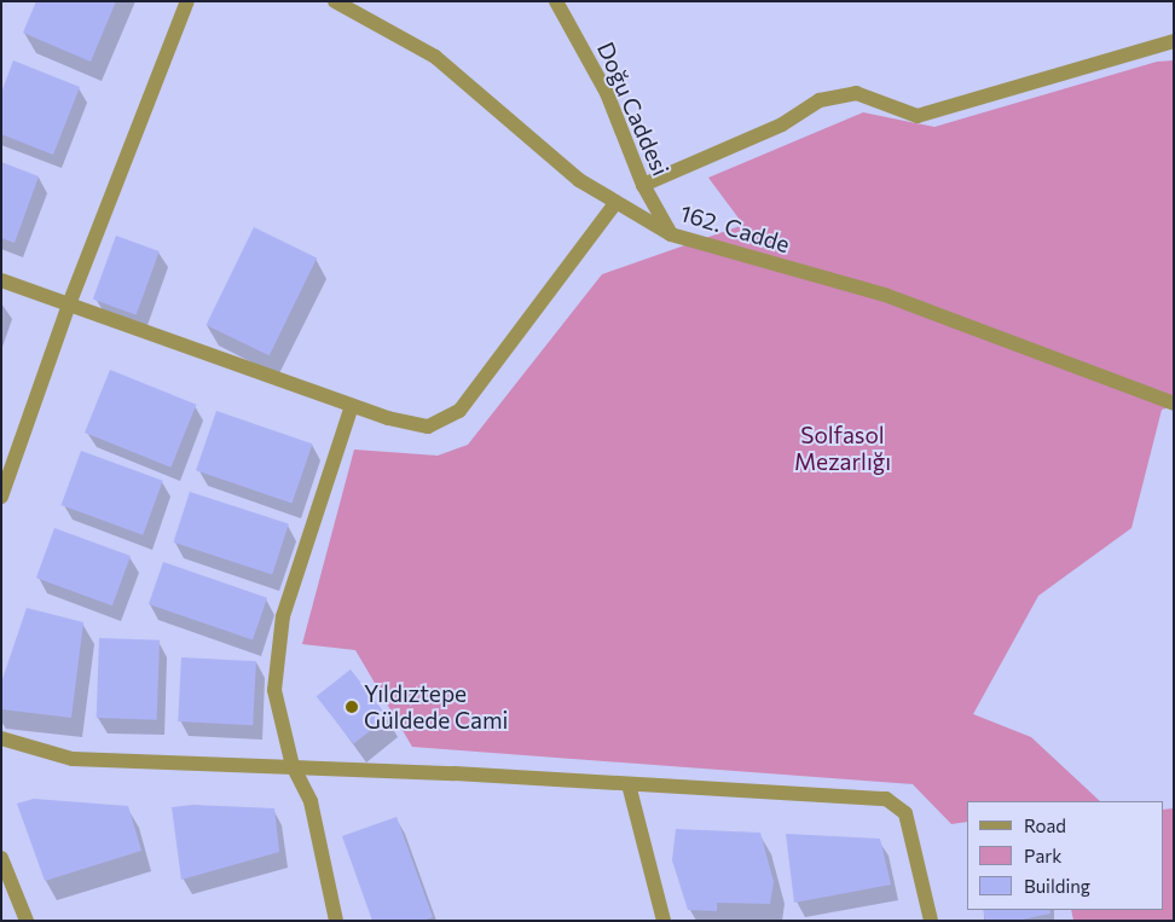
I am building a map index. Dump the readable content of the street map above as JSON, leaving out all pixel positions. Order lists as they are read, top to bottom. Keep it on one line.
{"streets":{"street":["Doğu Caddesi","162. Cadde"]},"crossings":[["Doğu Caddesi","162. Cadde"]],"parks":["Solfasol Mezarlığı"],"places":["Yıldıztepe Güldede Cami"],"legend":["Road","Park","Building"]}
